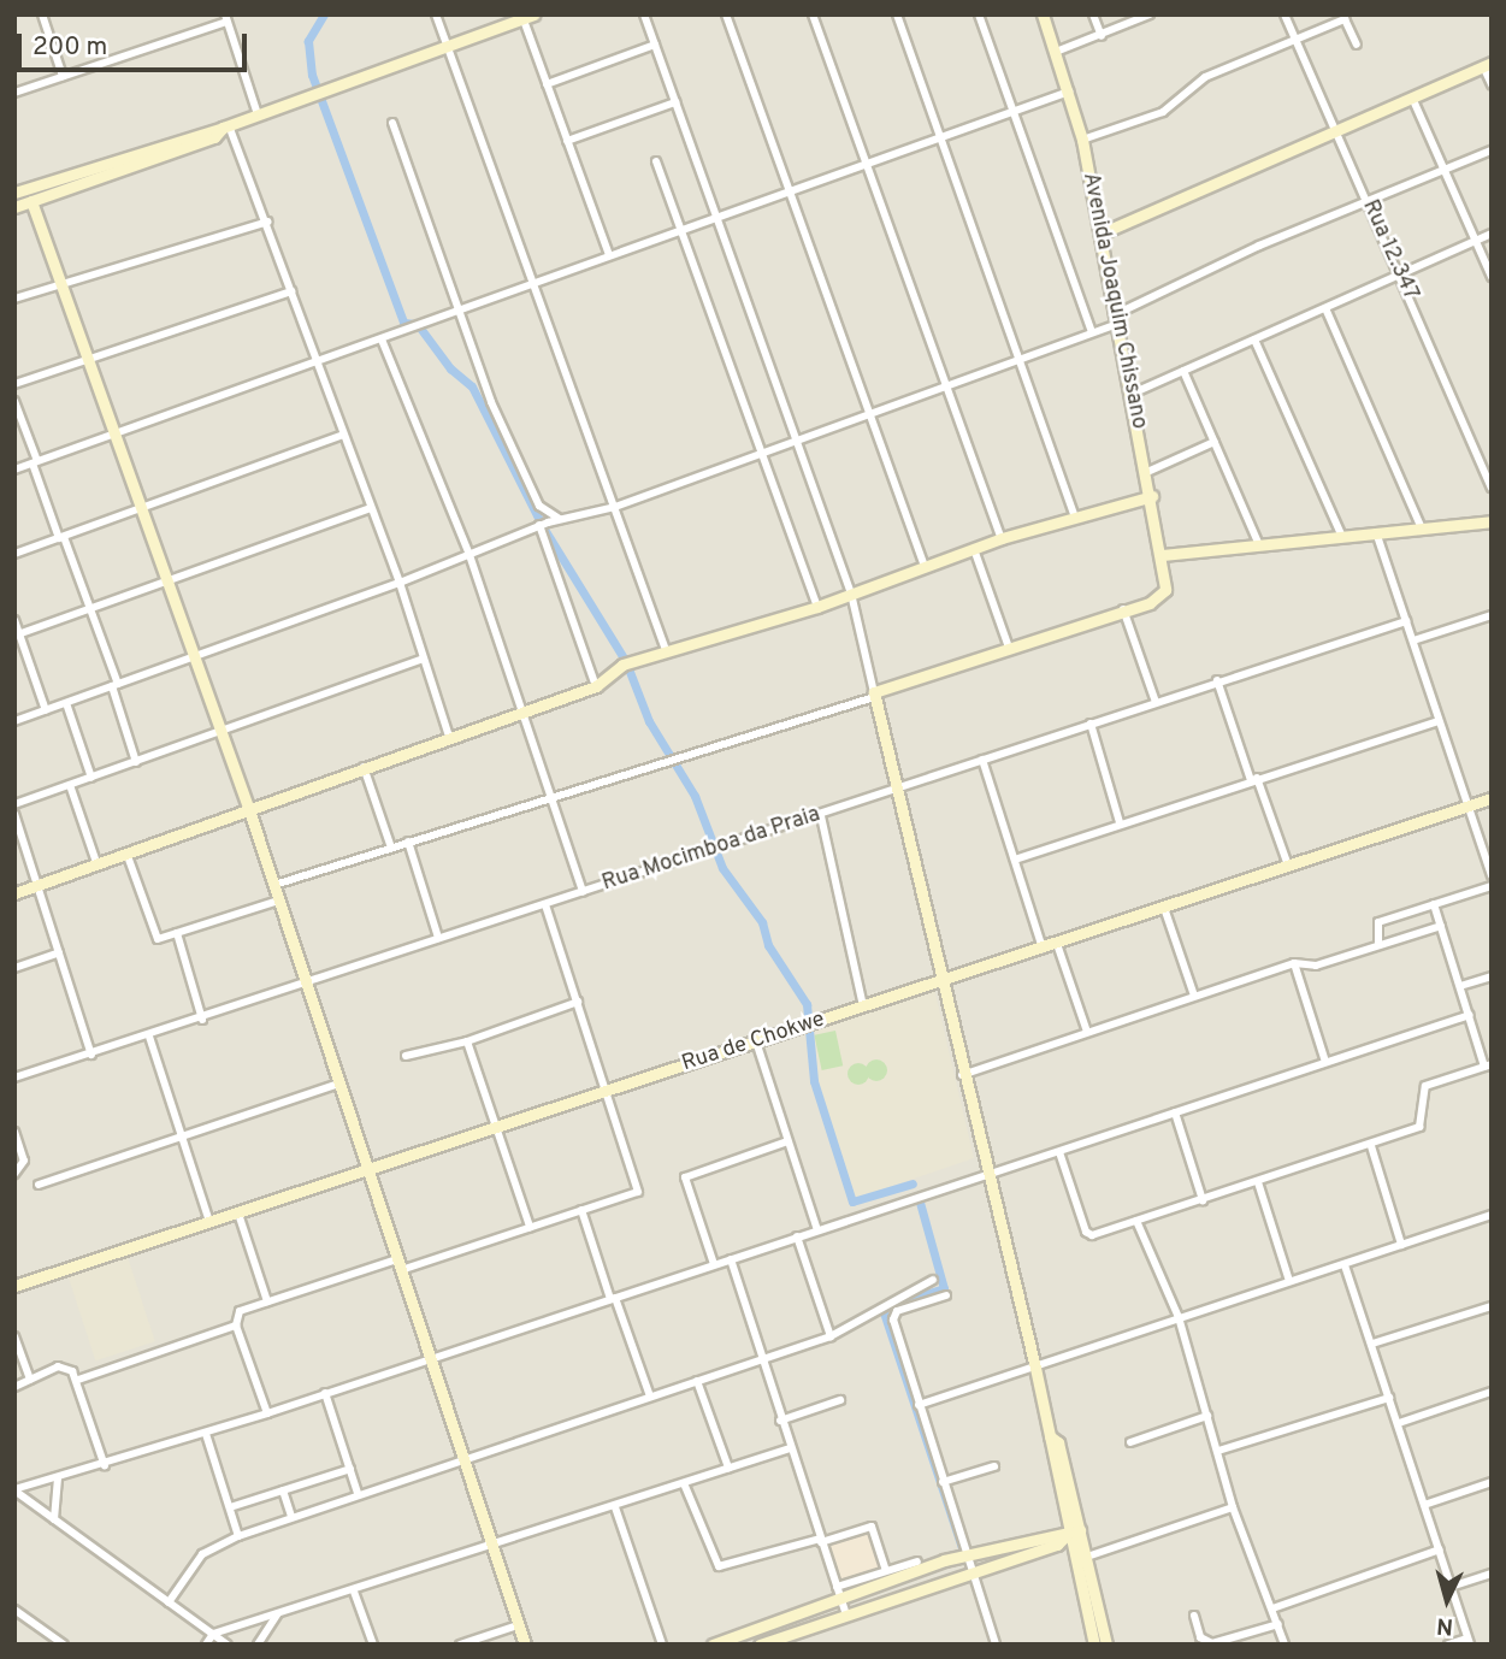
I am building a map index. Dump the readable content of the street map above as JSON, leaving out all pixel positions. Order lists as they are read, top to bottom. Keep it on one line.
{"streets":{"street":["Rua 12.347","Avenida Joaquim Chissano","Rua Mocimboa da Praia","Rua de Chokwe"]},"scale_bar":"200 m","north":"bottom"}
